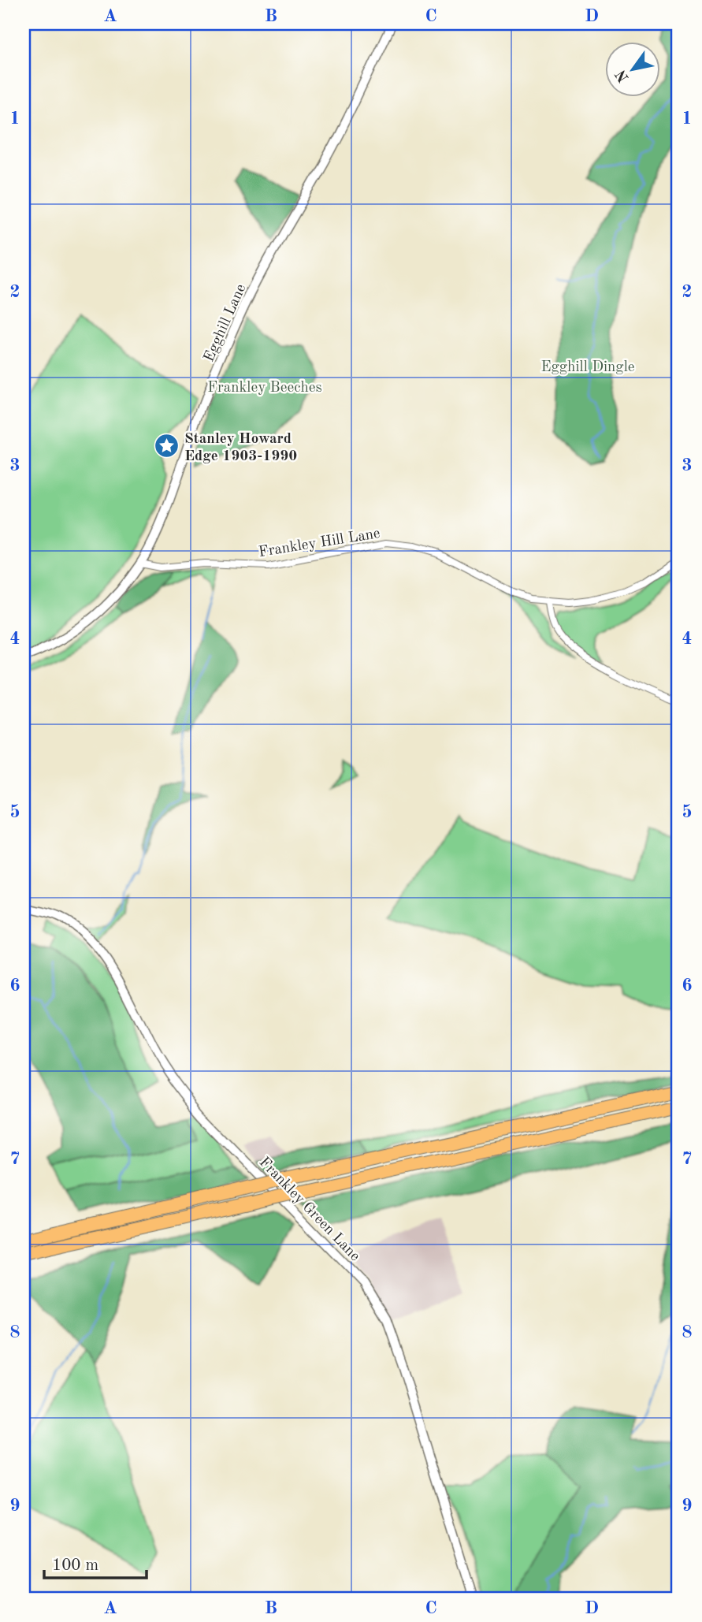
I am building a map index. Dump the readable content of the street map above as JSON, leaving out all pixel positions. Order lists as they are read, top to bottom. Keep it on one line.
{"streets":{"street":["Egghill Lane","Frankley Hill Lane","Frankley Green Lane"]},"crossings":[["Egghill Lane","Frankley Hill Lane"]],"parks":["Egghill Dingle","Frankley Beeches"],"places":{"place":["Stanley Howard Edge 1903-1990"]},"scale_bar":"100 m","north":"bottom left","grid":{"columns":["A","B","C","D"],"rows":["1","2","3","4","5","6","7","8","9"]}}
